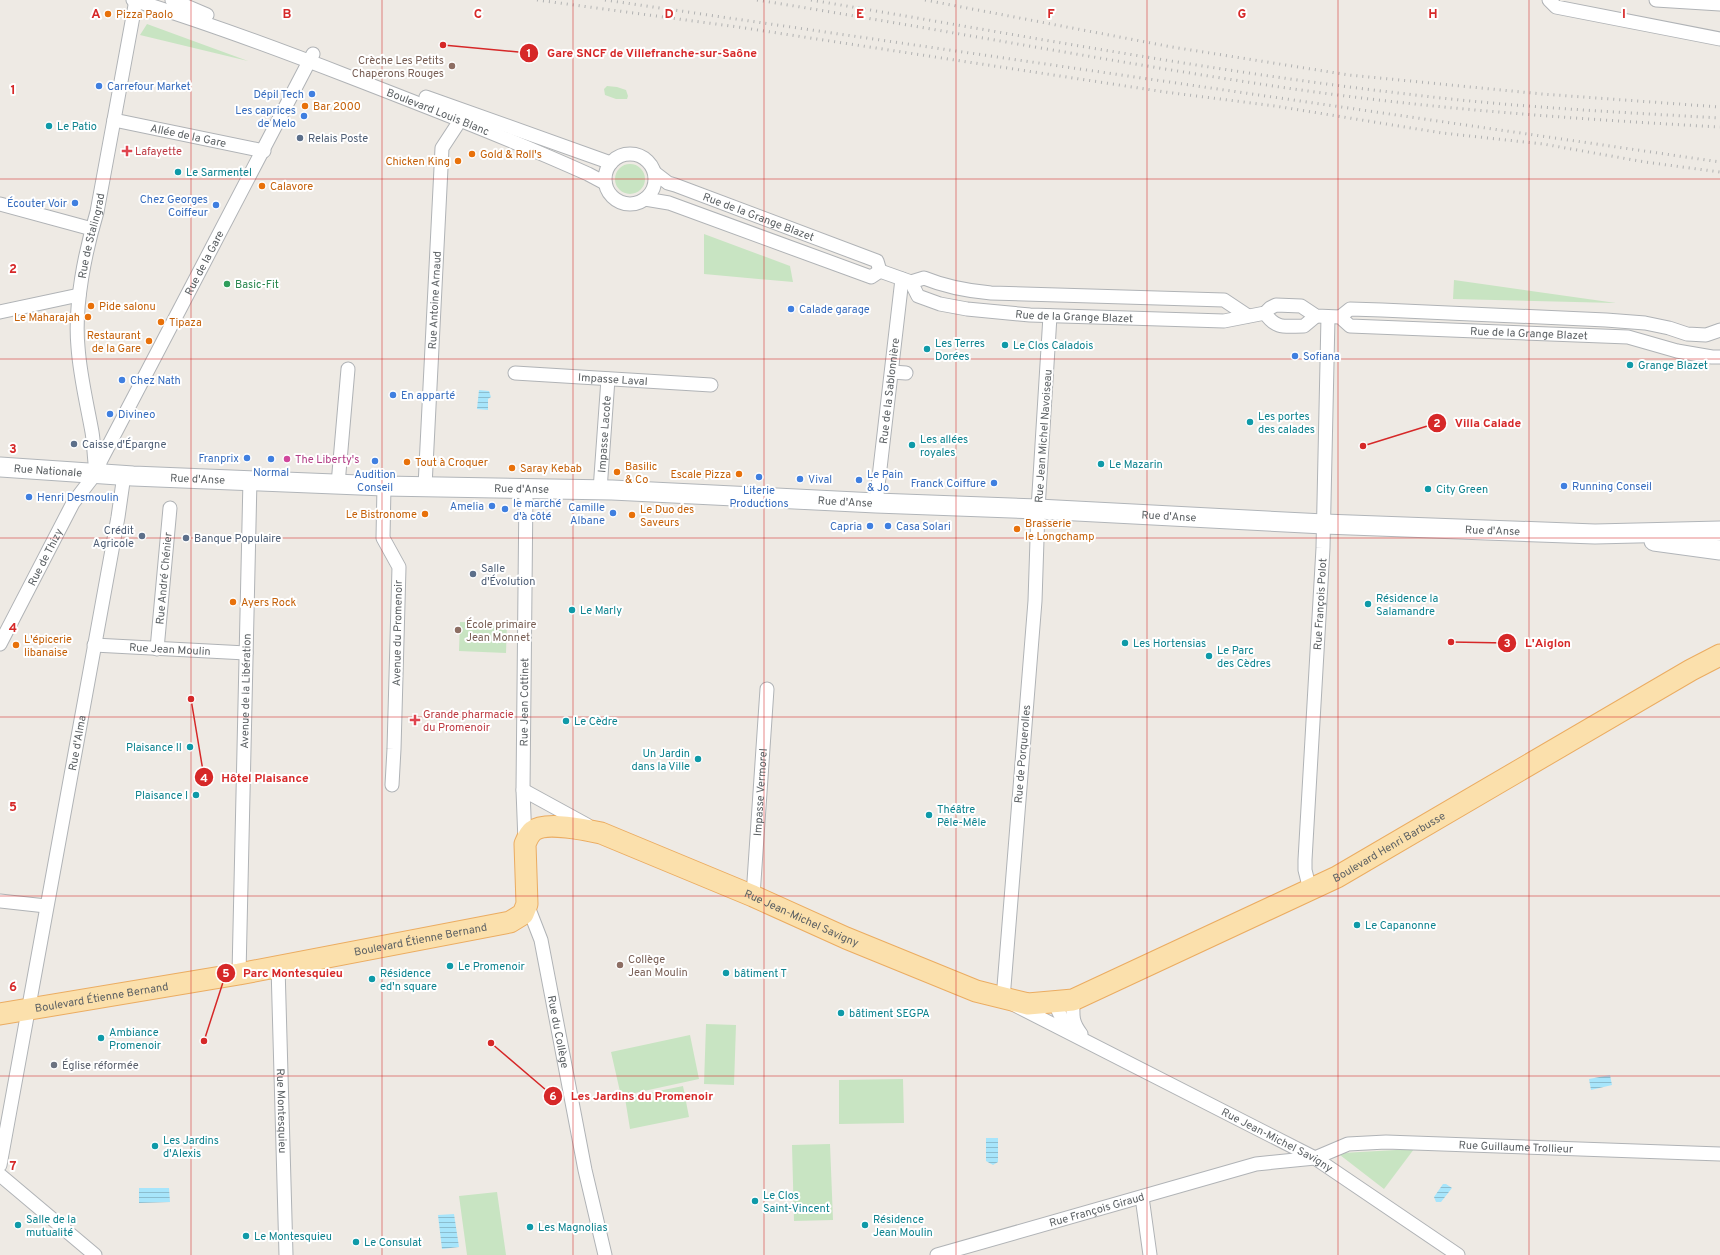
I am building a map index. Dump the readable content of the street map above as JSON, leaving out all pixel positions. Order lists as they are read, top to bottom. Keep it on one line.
{"streets":{"main road":["Rue Nationale","Rue d'Anse","Boulevard Henri Barbusse","Rue Jean-Michel Savigny","Boulevard Étienne Bernand"],"street":["Boulevard Louis Blanc","Allée de la Gare","Rue de la Grange Blazet","Rue de Stalingrad","Rue de la Gare","Rue Antoine Arnaud","Impasse Laval","Rue de la Sablonnière","Impasse Lacote","Rue Jean Michel Navoiseau","Rue de Thizy","Rue André Chénier","Rue François Polot","Avenue du Promenoir","Rue Jean Moulin","Avenue de la Libération","Rue Jean Cottinet","Rue d'Alma","Rue de Porquerolles","Impasse Vermorel","Rue du Collège","Rue Montesquieu","Rue Guillaume Trollieur","Rue François Giraud"]},"crossings":[["Boulevard Louis Blanc","Rue de la Grange Blazet"],["Boulevard Louis Blanc","Rue de Stalingrad"],["Boulevard Louis Blanc","Rue de la Gare"],["Boulevard Louis Blanc","Rue Antoine Arnaud"],["Allée de la Gare","Rue de Stalingrad"],["Allée de la Gare","Rue de la Gare"],["Rue de la Grange Blazet","Rue de la Sablonnière"],["Rue de la Grange Blazet","Rue Jean Michel Navoiseau"],["Rue de la Grange Blazet","Rue François Polot"],["Rue de Stalingrad","Rue de la Gare"],["Rue de Stalingrad","Rue Nationale"],["Rue de Stalingrad","Rue d'Anse"],["Rue de Stalingrad","Rue de Thizy"],["Rue de la Gare","Rue Nationale"],["Rue de la Gare","Rue d'Anse"],["Rue de la Gare","Rue de Thizy"],["Rue Antoine Arnaud","Rue d'Anse"],["Impasse Laval","Impasse Lacote"],["Rue de la Sablonnière","Rue d'Anse"],["Impasse Lacote","Rue d'Anse"],["Rue Jean Michel Navoiseau","Rue d'Anse"],["Rue Jean Michel Navoiseau","Rue de Porquerolles"],["Rue Nationale","Rue d'Anse"],["Rue Nationale","Rue de Thizy"],["Rue d'Anse","Rue de Thizy"],["Rue d'Anse","Rue François Polot"],["Rue d'Anse","Avenue du Promenoir"],["Rue d'Anse","Avenue de la Libération"],["Rue d'Anse","Rue Jean Cottinet"],["Rue d'Anse","Rue d'Alma"],["Rue d'Anse","Rue de Porquerolles"],["Rue André Chénier","Rue Jean Moulin"],["Rue François Polot","Boulevard Henri Barbusse"],["Rue Jean Moulin","Avenue de la Libération"],["Rue Jean Moulin","Rue d'Alma"],["Avenue de la Libération","Boulevard Étienne Bernand"],["Rue Jean Cottinet","Rue Jean-Michel Savigny"],["Rue d'Alma","Boulevard Étienne Bernand"],["Rue de Porquerolles","Rue Jean-Michel Savigny"],["Impasse Vermorel","Rue Jean-Michel Savigny"],["Boulevard Henri Barbusse","Rue Jean-Michel Savigny"],["Rue Jean-Michel Savigny","Rue Guillaume Trollieur"],["Rue Jean-Michel Savigny","Rue François Giraud"],["Boulevard Étienne Bernand","Rue du Collège"],["Boulevard Étienne Bernand","Rue Montesquieu"],["Rue Guillaume Trollieur","Rue François Giraud"]],"places":{"other":["Pizza Paolo","Gare SNCF de Villefranche-sur-Saône","Crèche Les Petits Chaperons Rouges","Carrefour Market","Dépil Tech","Bar 2000","Les caprices de Melo","Le Patio","Relais Poste","Gold & Roll's","Chicken King","Le Sarmentel","Calavore","Écouter Voir","Chez Georges Coiffeur","Basic-Fit","Pide salonu","Calade garage","Le Maharajah","Tipaza","Restaurant de la Gare","Le Clos Caladois","Les Terres Dorées","Sofiana","Grange Blazet","Chez Nath","En apparté","Divineo","Les portes des calades","Caisse d'Épargne","Les allées royales","Villa Calade","Franprix","Normal","The Liberty's","Audition Conseil","Tout à Croquer","Le Mazarin","Saray Kebab","Basilic & Co","Escale Pizza","Literie Productions","Vival","Le Pain & Jo","Franck Coiffure","Running Conseil","City Green","Henri Desmoulin","Amelia","le marché d'à côté","Camille Albane","Le Bistronome","Le Duo des Saveurs","Capria","Casa Solari","Brasserie le Longchamp","Crédit Agricole","Banque Populaire","Salle d'Évolution","Ayers Rock","Résidence la Salamandre","Le Marly","École primaire Jean Monnet","L'Aiglon","Les Hortensias","L'épicerie libanaise","Le Parc des Cèdres","Hôtel Plaisance","Le Cèdre","Plaisance II","Un Jardin dans la Ville","Plaisance I","Théâtre Pêle-Mêle","Le Capanonne","Collège Jean Moulin","Le Promenoir","bâtiment T","Résidence ed'n square","bâtiment SEGPA","Ambiance Promenoir","Parc Montesquieu","Les Jardins du Promenoir","Église réformée","Les Jardins d'Alexis","Le Clos Saint-Vincent","Salle de la mutualité","Résidence Jean Moulin","Les Magnolias","Le Montesquieu","Le Consulat"],"health":["Lafayette","Grande pharmacie du Promenoir"]},"grid":{"columns":["A","B","C","D","E","F","G","H","I"],"rows":["1","2","3","4","5","6","7"]}}
